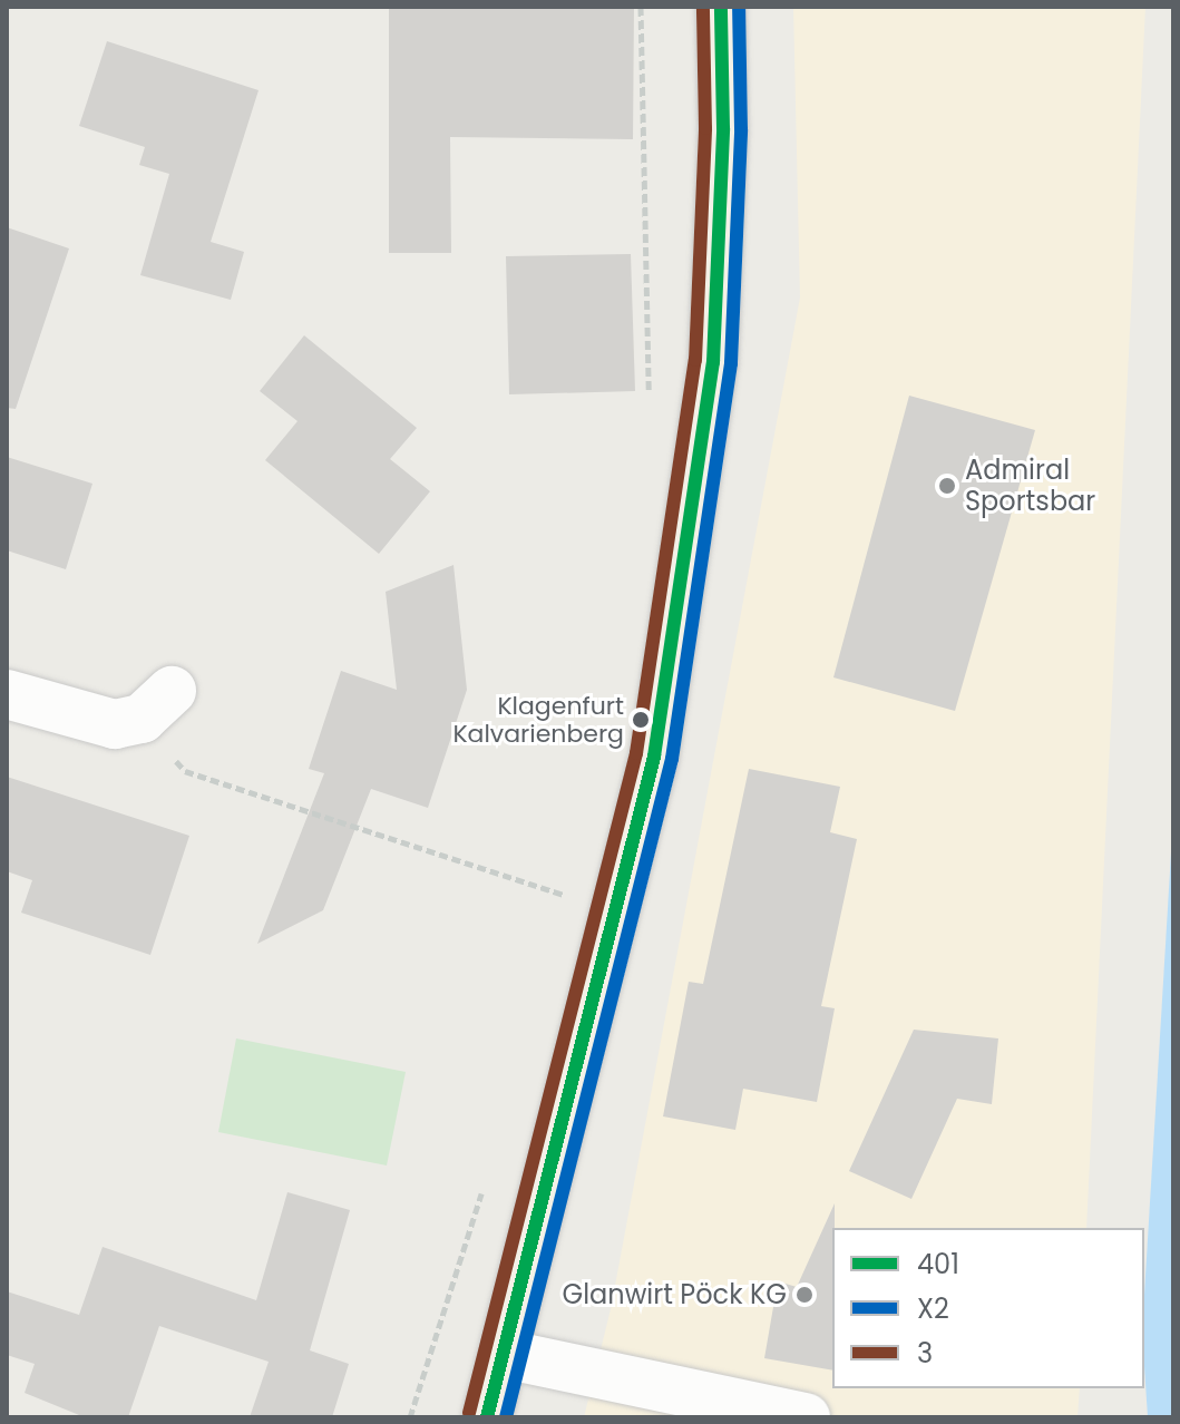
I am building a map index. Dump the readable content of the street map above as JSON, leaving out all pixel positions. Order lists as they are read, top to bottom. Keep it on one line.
{"places":["Admiral Sportsbar","Klagenfurt Kalvarienberg","Glanwirt Pöck KG"],"lines":["transit line 401","transit line X2","transit line 3"],"legend":["401","X2","3"]}
